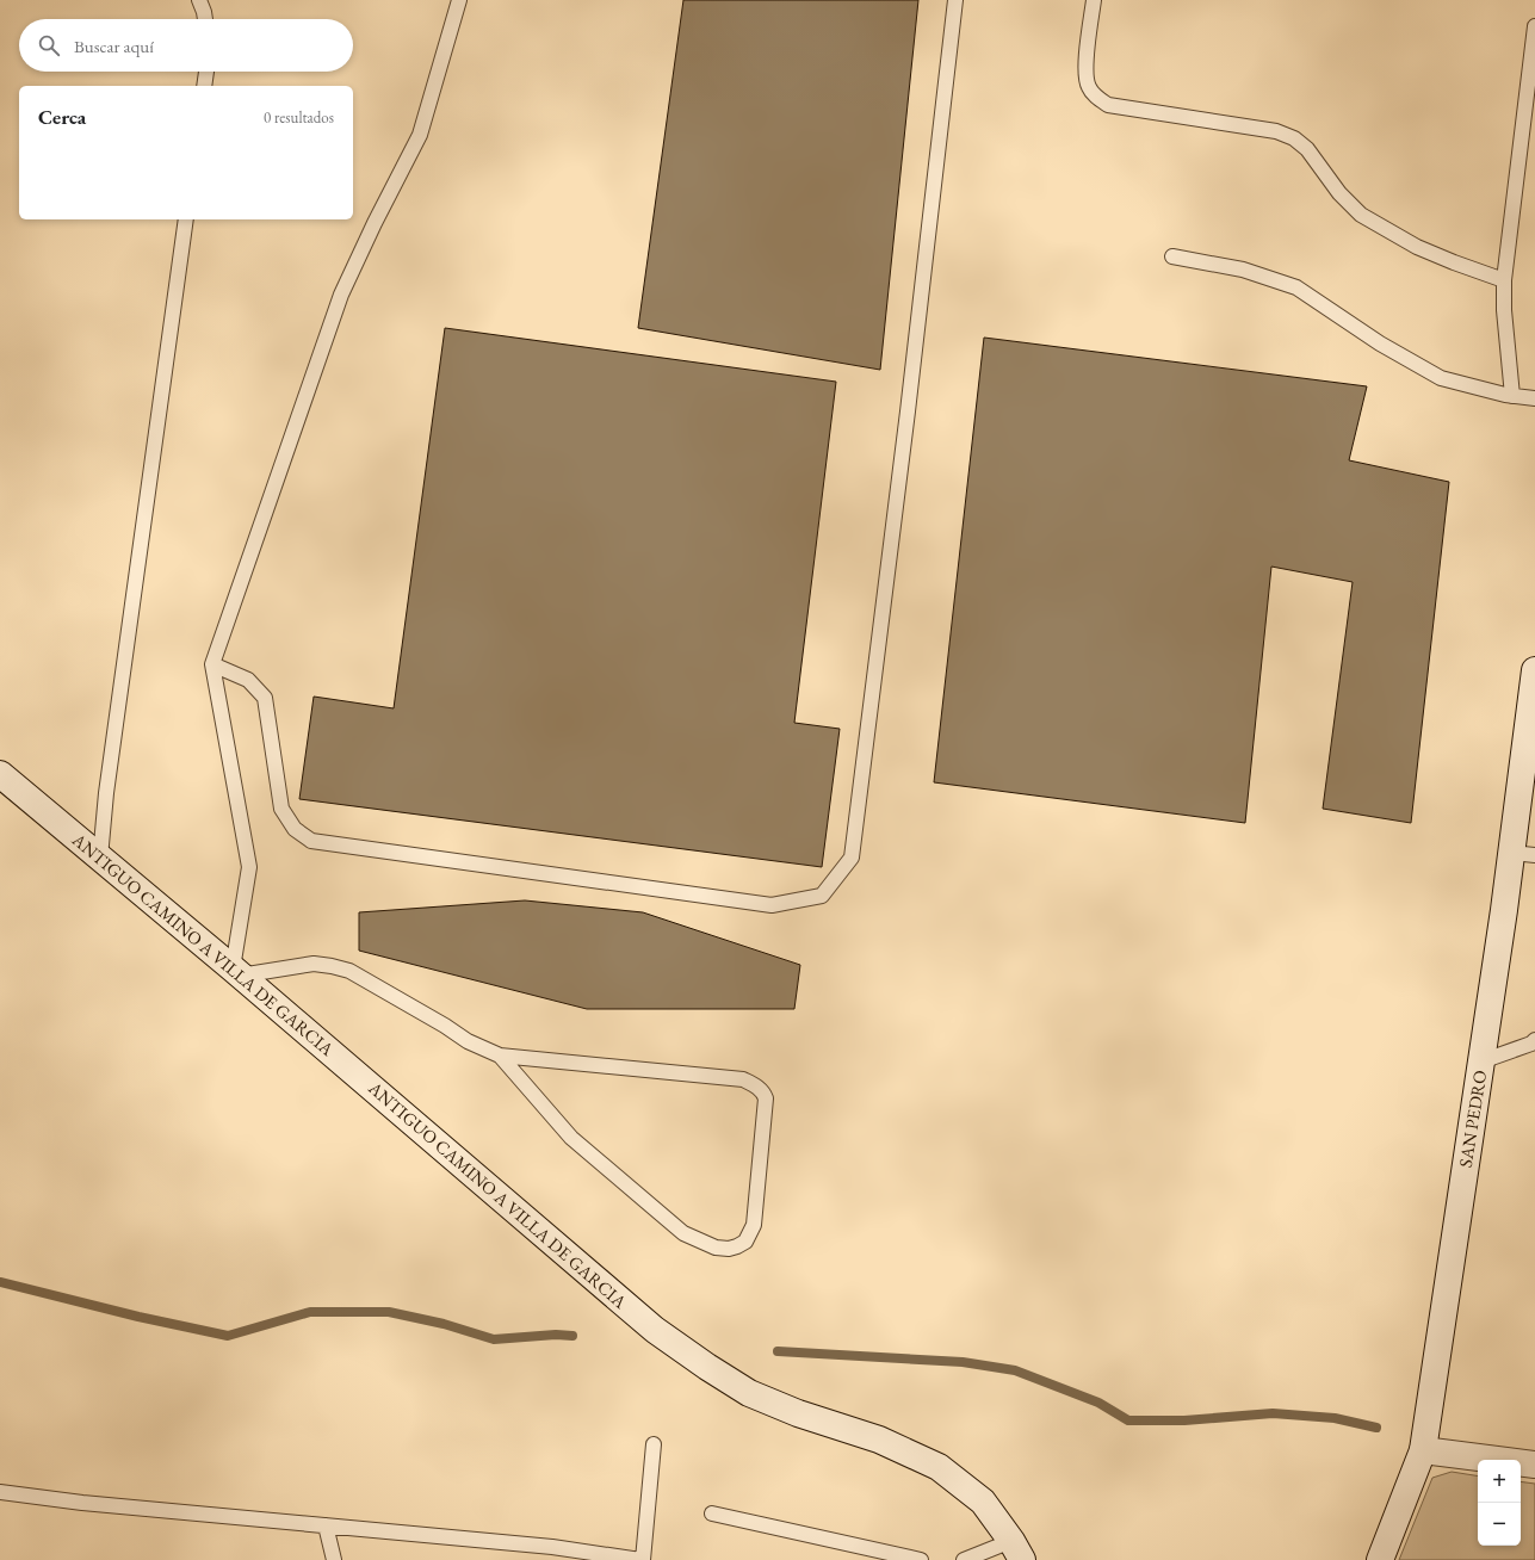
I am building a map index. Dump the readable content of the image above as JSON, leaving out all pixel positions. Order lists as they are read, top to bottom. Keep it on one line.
{"streets":{"street":["ANTIGUO CAMINO A VILLA DE GARCIA","SAN PEDRO"]},"page":{"search":"Buscar aquí","heading":["Cerca","0 resultados"],"map_buttons":["+","−"]}}
